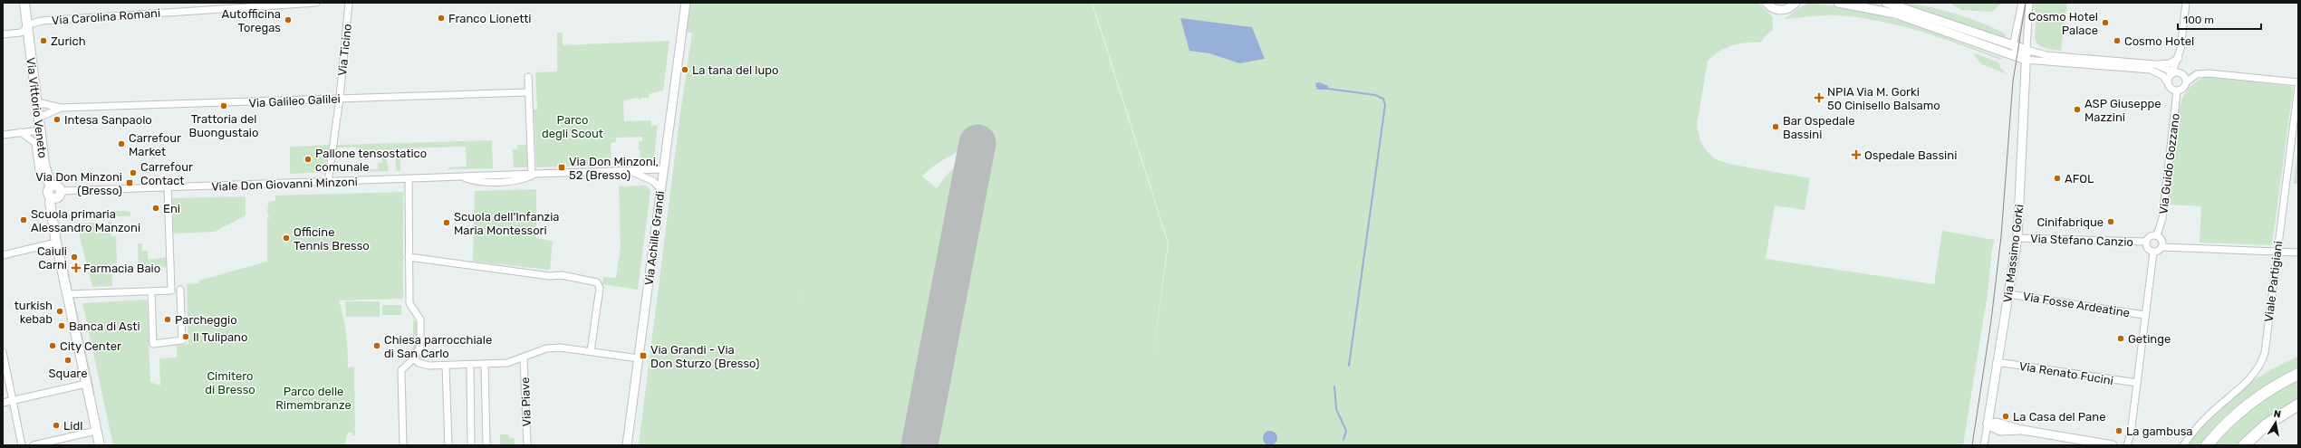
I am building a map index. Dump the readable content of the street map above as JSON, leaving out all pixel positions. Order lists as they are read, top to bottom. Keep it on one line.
{"streets":{"main road":["Via Vittorio Veneto"],"street":["Via Carolina Romani","Via Ticino","Via Galileo Galilei","Via Guido Gozzano","Viale Don Giovanni Minzoni","Via Achille Grandi","Via Stefano Canzio","Via Massimo Gorki","Viale Partigiani","Via Fosse Ardeatine","Via Renato Fucini","Via Piave"]},"crossings":[["Via Carolina Romani","Via Vittorio Veneto"],["Via Ticino","Via Galileo Galilei"],["Via Ticino","Viale Don Giovanni Minzoni"],["Via Galileo Galilei","Via Vittorio Veneto"],["Via Vittorio Veneto","Viale Don Giovanni Minzoni"],["Via Guido Gozzano","Via Stefano Canzio"],["Viale Don Giovanni Minzoni","Via Achille Grandi"],["Via Stefano Canzio","Via Massimo Gorki"],["Via Massimo Gorki","Via Fosse Ardeatine"],["Via Massimo Gorki","Via Renato Fucini"]],"parks":["Parco degli Scout","Cimitero di Bresso","Parco delle Rimembranze"],"places":{"other":["Franco Lionetti","Autofficina Toregas","Cosmo Hotel Palace","Zurich","Cosmo Hotel","La tana del lupo","Trattoria del Buongustaio","ASP Giuseppe Mazzini","Intesa Sanpaolo","Bar Ospedale Bassini","Carrefour Market","Pallone tensostatico comunale","Carrefour Contact","AFOL","Eni","Scuola primaria Alessandro Manzoni","Cinifabrique","Scuola dell'Infanzia Maria Montessori","Officine Tennis Bresso","Caiuli Carni","turkish kebab","Parcheggio","Banca di Asti","Il Tulipano","Getinge","City Center","Chiesa parrocchiale di San Carlo","Square","La Casa del Pane","Lidl","La gambusa"],"health":["NPIA Via M. Gorki 50 Cinisello Balsamo","Ospedale Bassini","Farmacia Baio"],"transit":["Via Don Minzoni, 52 (Bresso)","Via Don Minzoni (Bresso)","Via Grandi - Via Don Sturzo (Bresso)"]},"scale_bar":"100 m","north":"top"}
